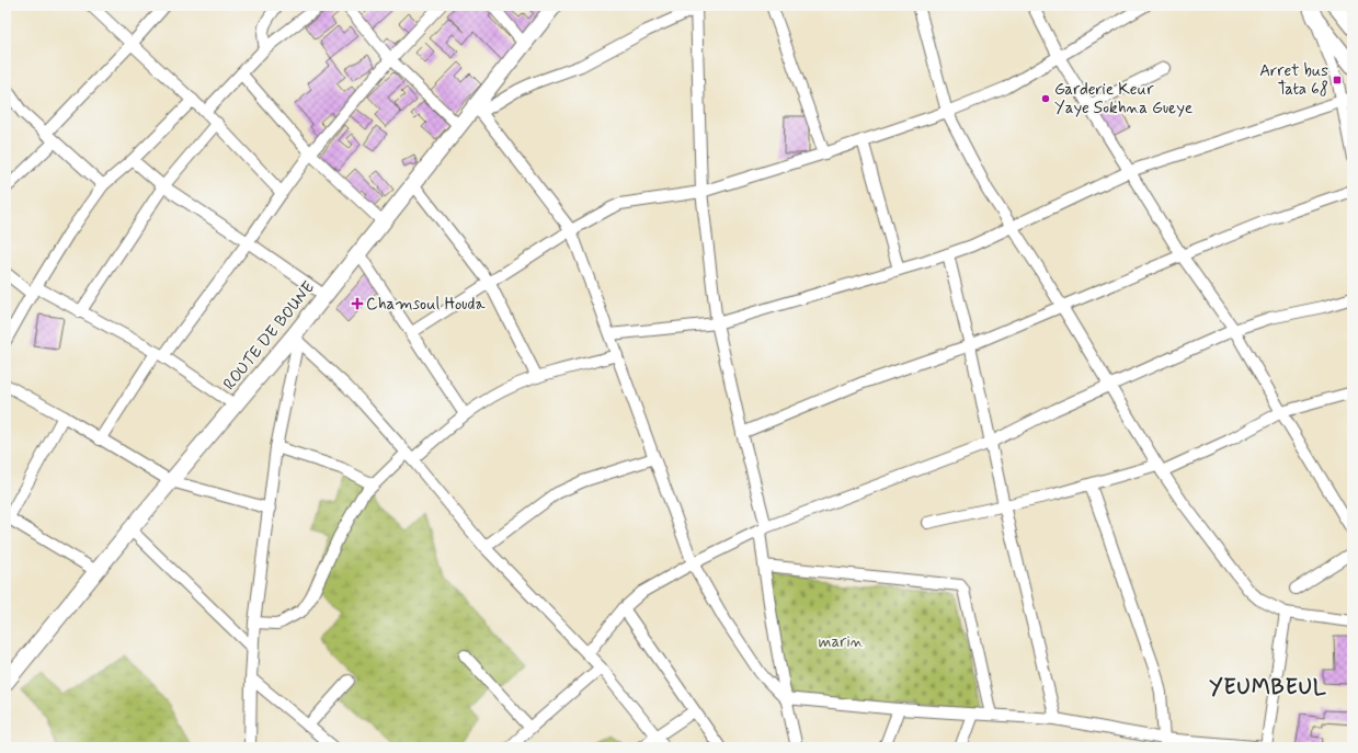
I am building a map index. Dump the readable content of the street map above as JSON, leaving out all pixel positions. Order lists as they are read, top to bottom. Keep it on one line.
{"streets":{"street":["ROUTE DE BOUNE"]},"districts":["YEUMBEUL"],"parks":["marin"],"places":{"transit":["Arret bus Tata 68"],"other":["Garderie Keur Yaye Sokhna Gueye"],"health":["Chamsoul Houda"]}}
